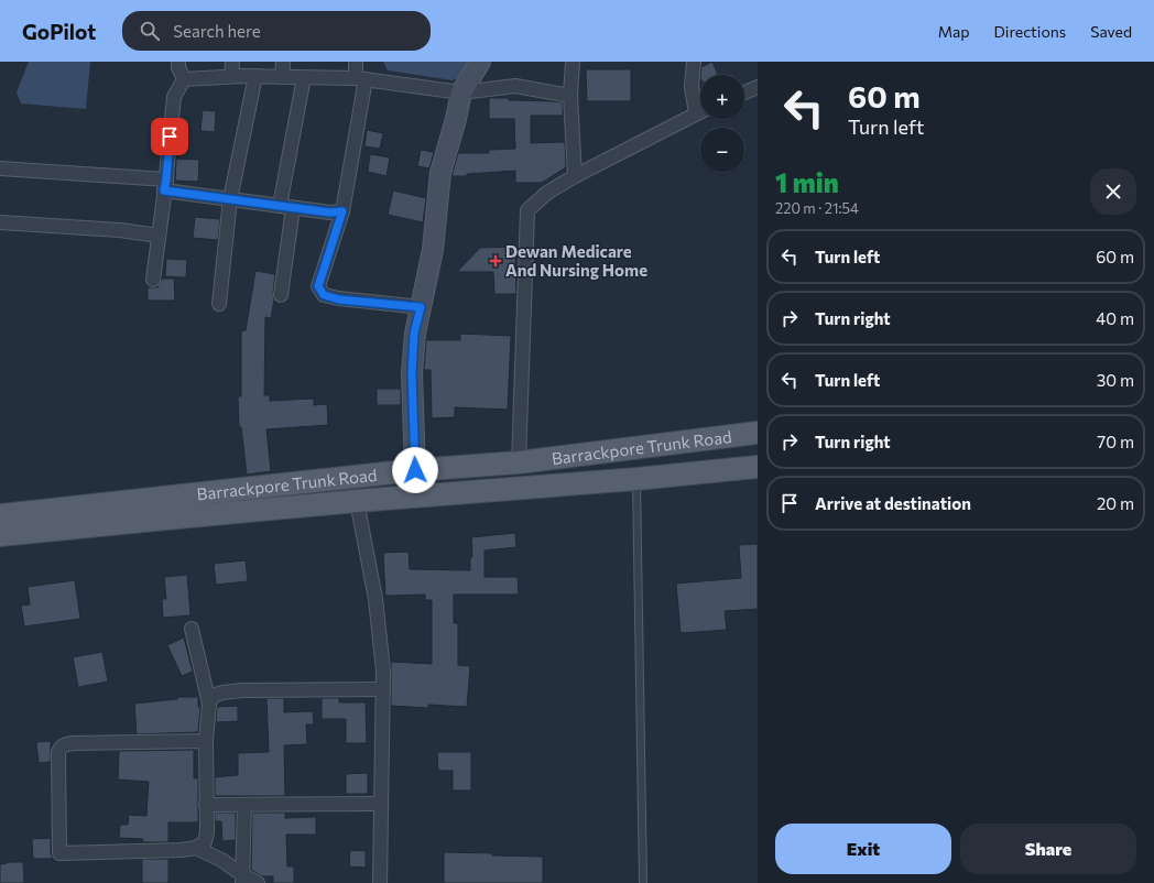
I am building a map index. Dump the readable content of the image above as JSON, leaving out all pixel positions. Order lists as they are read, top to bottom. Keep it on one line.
{"streets":{"main road":["Barrackpore Trunk Road"]},"places":{"health":["Dewan Medicare And Nursing Home"]},"page":{"header":"GoPilot","search":"Search here","nav":["Map","Directions","Saved"],"turn":["60 m","Turn left"],"map_buttons":["+","−"],"heading":["1 min","220 m · 21:54"],"list":[{"name":"Turn left","value":"60 m"},{"name":"Turn right","value":"40 m"},{"name":"Turn left","value":"30 m"},{"name":"Turn right","value":"70 m"},{"name":"Arrive at destination","value":"20 m"}],"buttons":["Exit","Share"]}}
